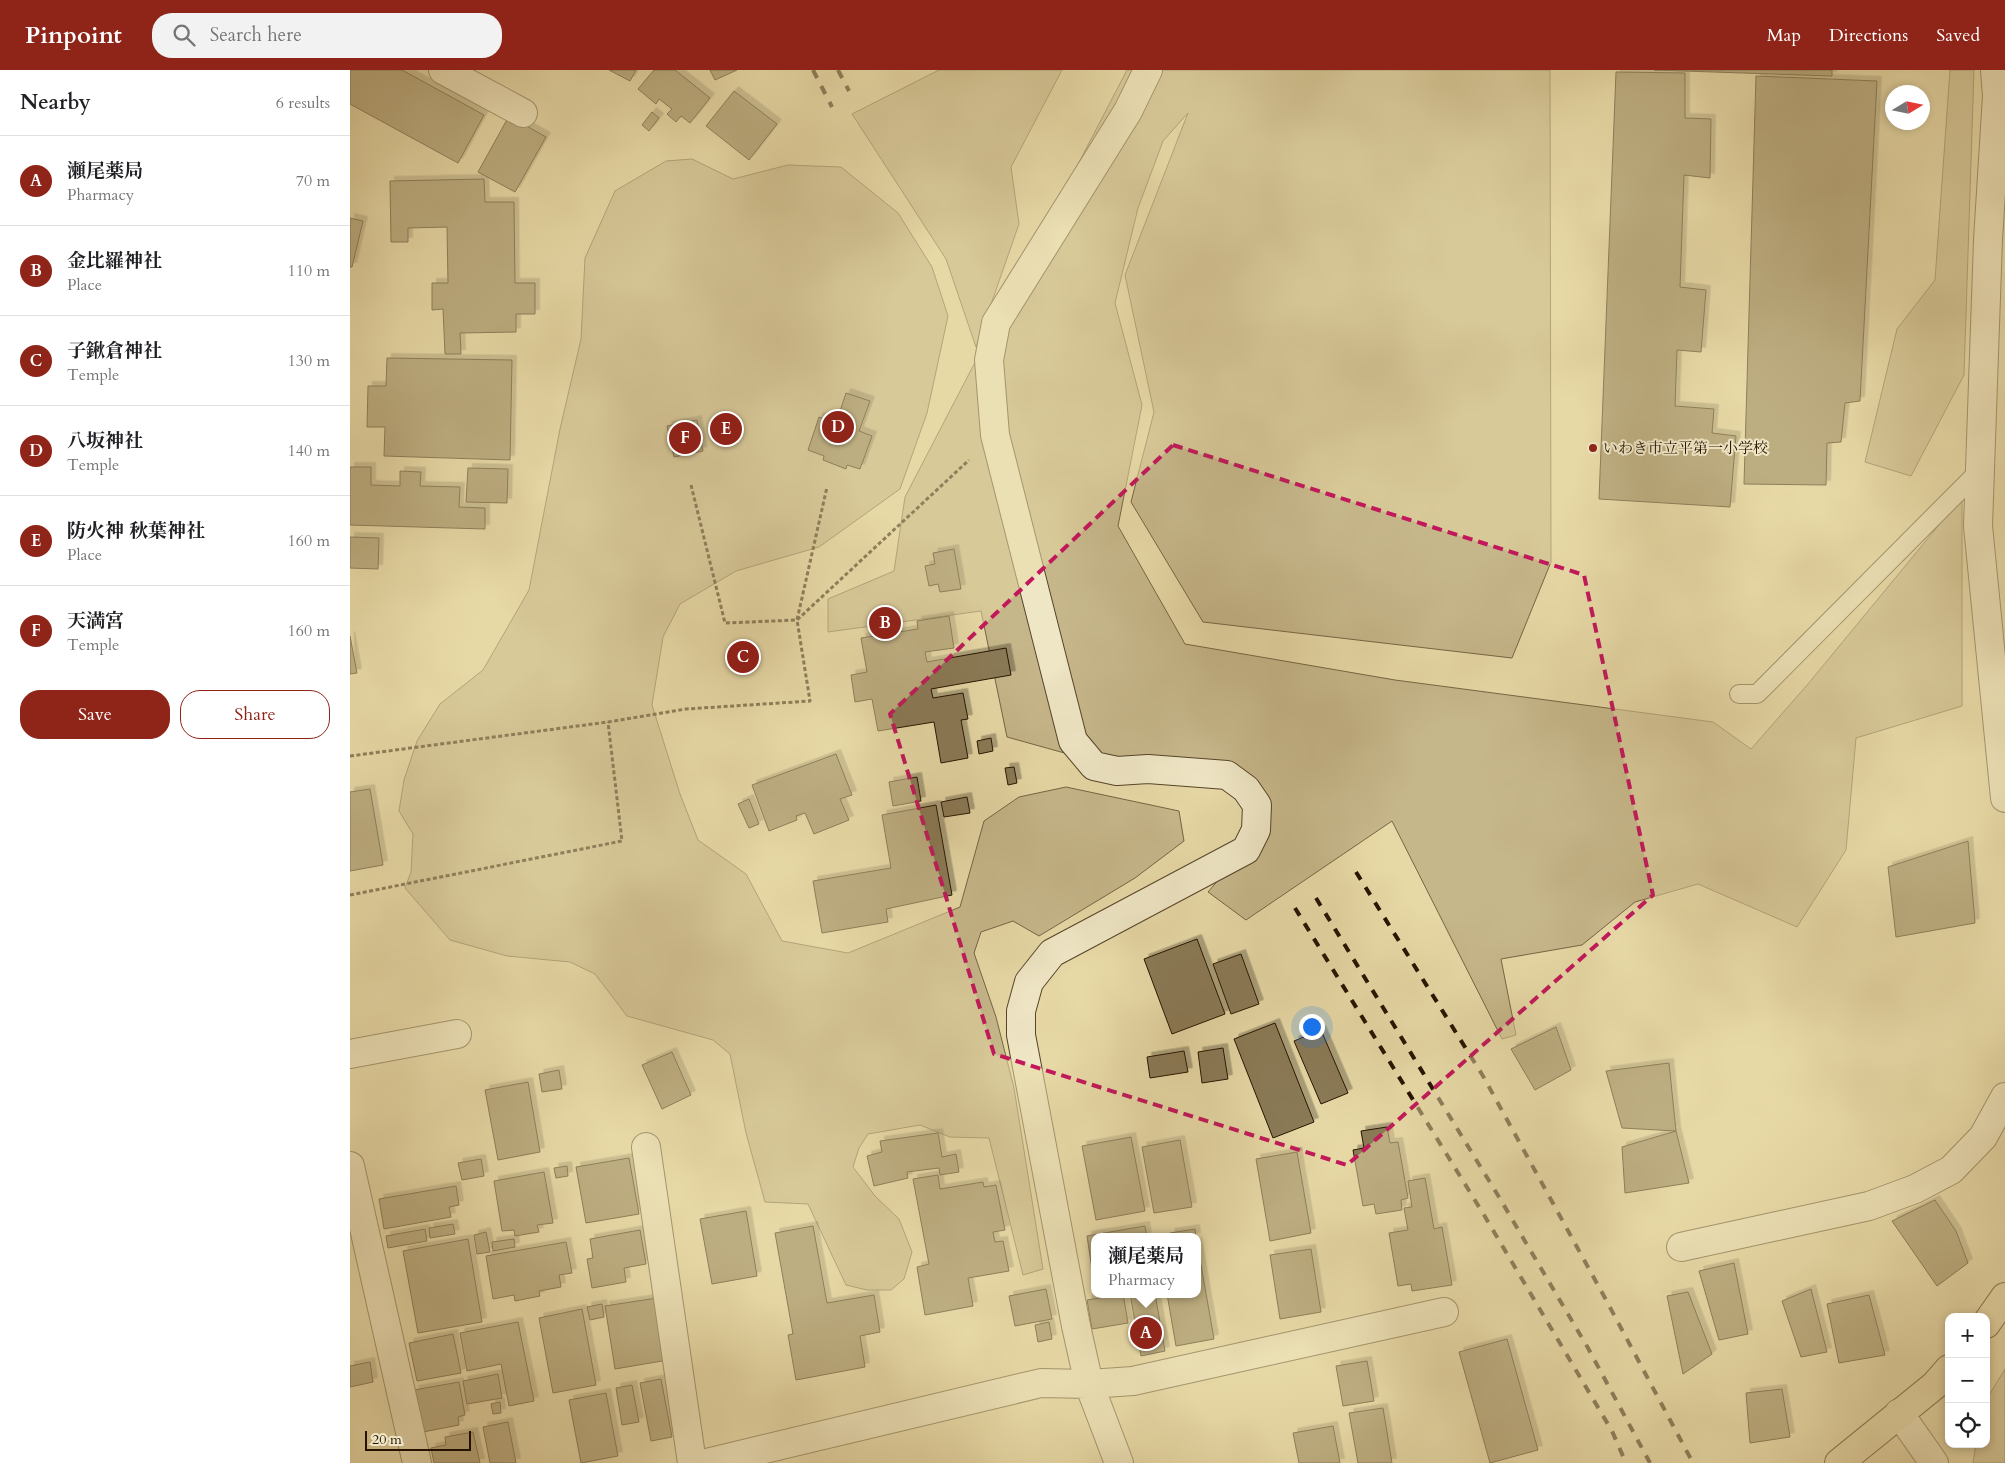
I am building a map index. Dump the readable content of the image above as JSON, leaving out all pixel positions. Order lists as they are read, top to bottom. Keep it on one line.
{"places":["いわき市立平第一小学校"],"scale_bar":"20 m","north":"right","page":{"header":"Pinpoint","search":"Search here","nav":["Map","Directions","Saved"],"heading":["Nearby","6 results"],"list":[{"mark":"A","name":"瀬尾薬局","note":"Pharmacy","value":"70 m"},{"mark":"B","name":"金比羅神社","note":"Place","value":"110 m"},{"mark":"C","name":"子鍬倉神社","note":"Temple","value":"130 m"},{"mark":"D","name":"八坂神社","note":"Temple","value":"140 m"},{"mark":"E","name":"防火神 秋葉神社","note":"Place","value":"160 m"},{"mark":"F","name":"天満宮","note":"Temple","value":"160 m"}],"pins":["D","E","F","B","C","A"],"buttons":["Save","Share"],"popup":["瀬尾薬局","Pharmacy"],"map_buttons":["+","−"],"scale":"20 m"}}
